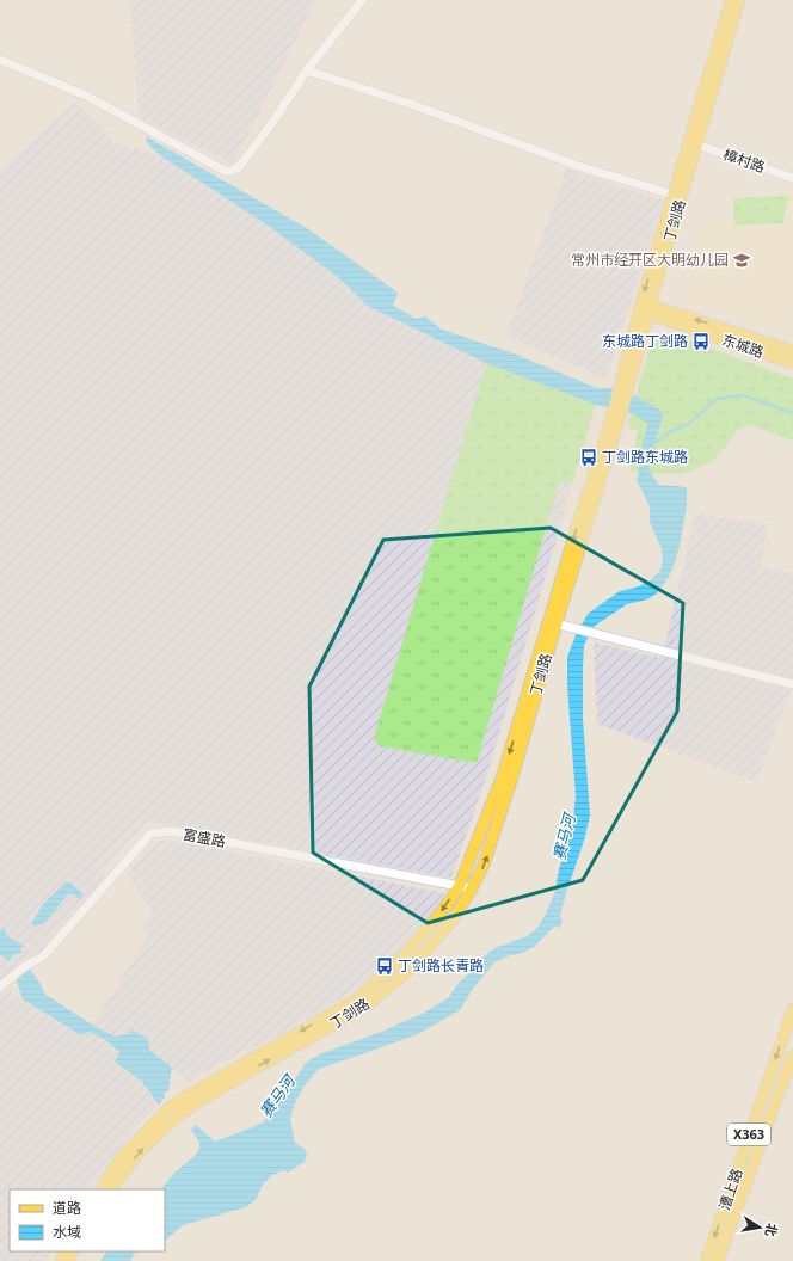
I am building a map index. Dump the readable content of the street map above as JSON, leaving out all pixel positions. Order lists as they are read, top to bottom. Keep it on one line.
{"streets":{"main road":["丁剑路","东城路","X363","漕上路"],"street":["樟村路","富盛路"]},"crossings":[["樟村路","丁剑路"],["丁剑路","东城路"],["丁剑路","富盛路"]],"water":["赛马河"],"places":{"school or university":["常州市经开区大明幼儿园"],"bus stop":["东城路丁剑路","丁剑路东城路","丁剑路长青路"]},"legend":["道路","水域"],"north":"right"}
